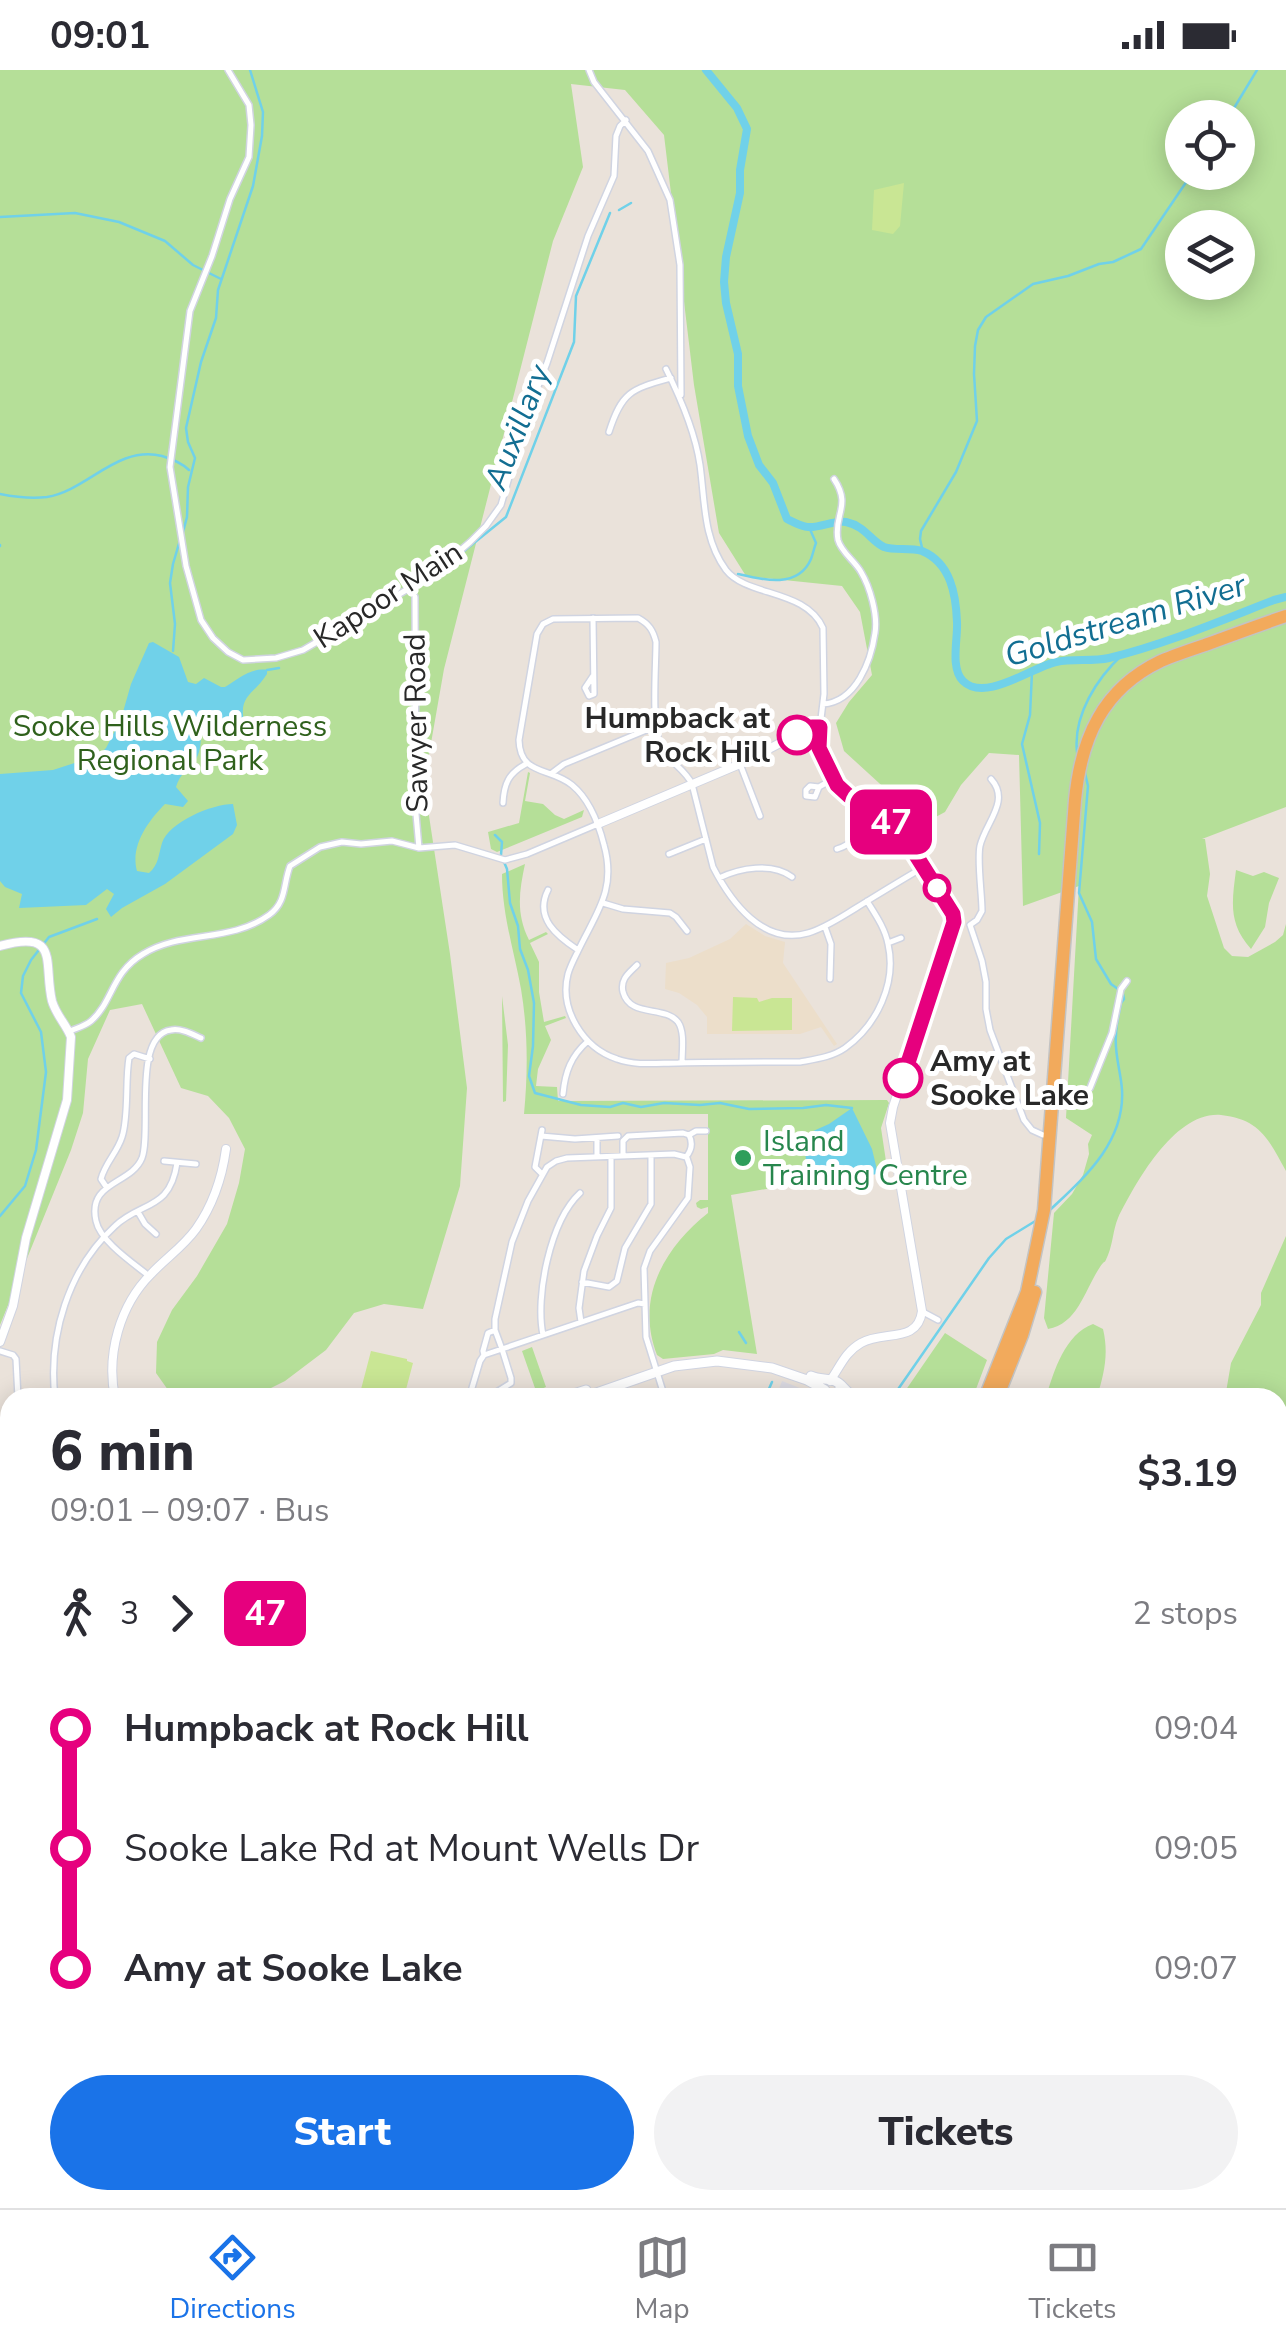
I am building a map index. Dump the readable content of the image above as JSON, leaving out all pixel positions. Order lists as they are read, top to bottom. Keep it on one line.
{"streets":{"street":["Kapoor Main","Sawyer Road"]},"water":["Auxillary","Goldstream River"],"parks":["Sooke Hills Wilderness Regional Park"],"places":["Humpback at Rock Hill","Amy at Sooke Lake","Island Training Centre"],"lines":["bus line 47"],"page":{"status":"09:01","on_map":"47","heading":["6 min","09:01 – 09:07 · Bus","$3.19"],"legs":["3","47","2 stops"],"list":[{"name":"Humpback at Rock Hill","value":"09:04"},{"name":"Sooke Lake Rd at Mount Wells Dr","value":"09:05"},{"name":"Amy at Sooke Lake","value":"09:07"}],"buttons":["Start","Tickets"],"tabs":["Directions","Map","Tickets"]}}
